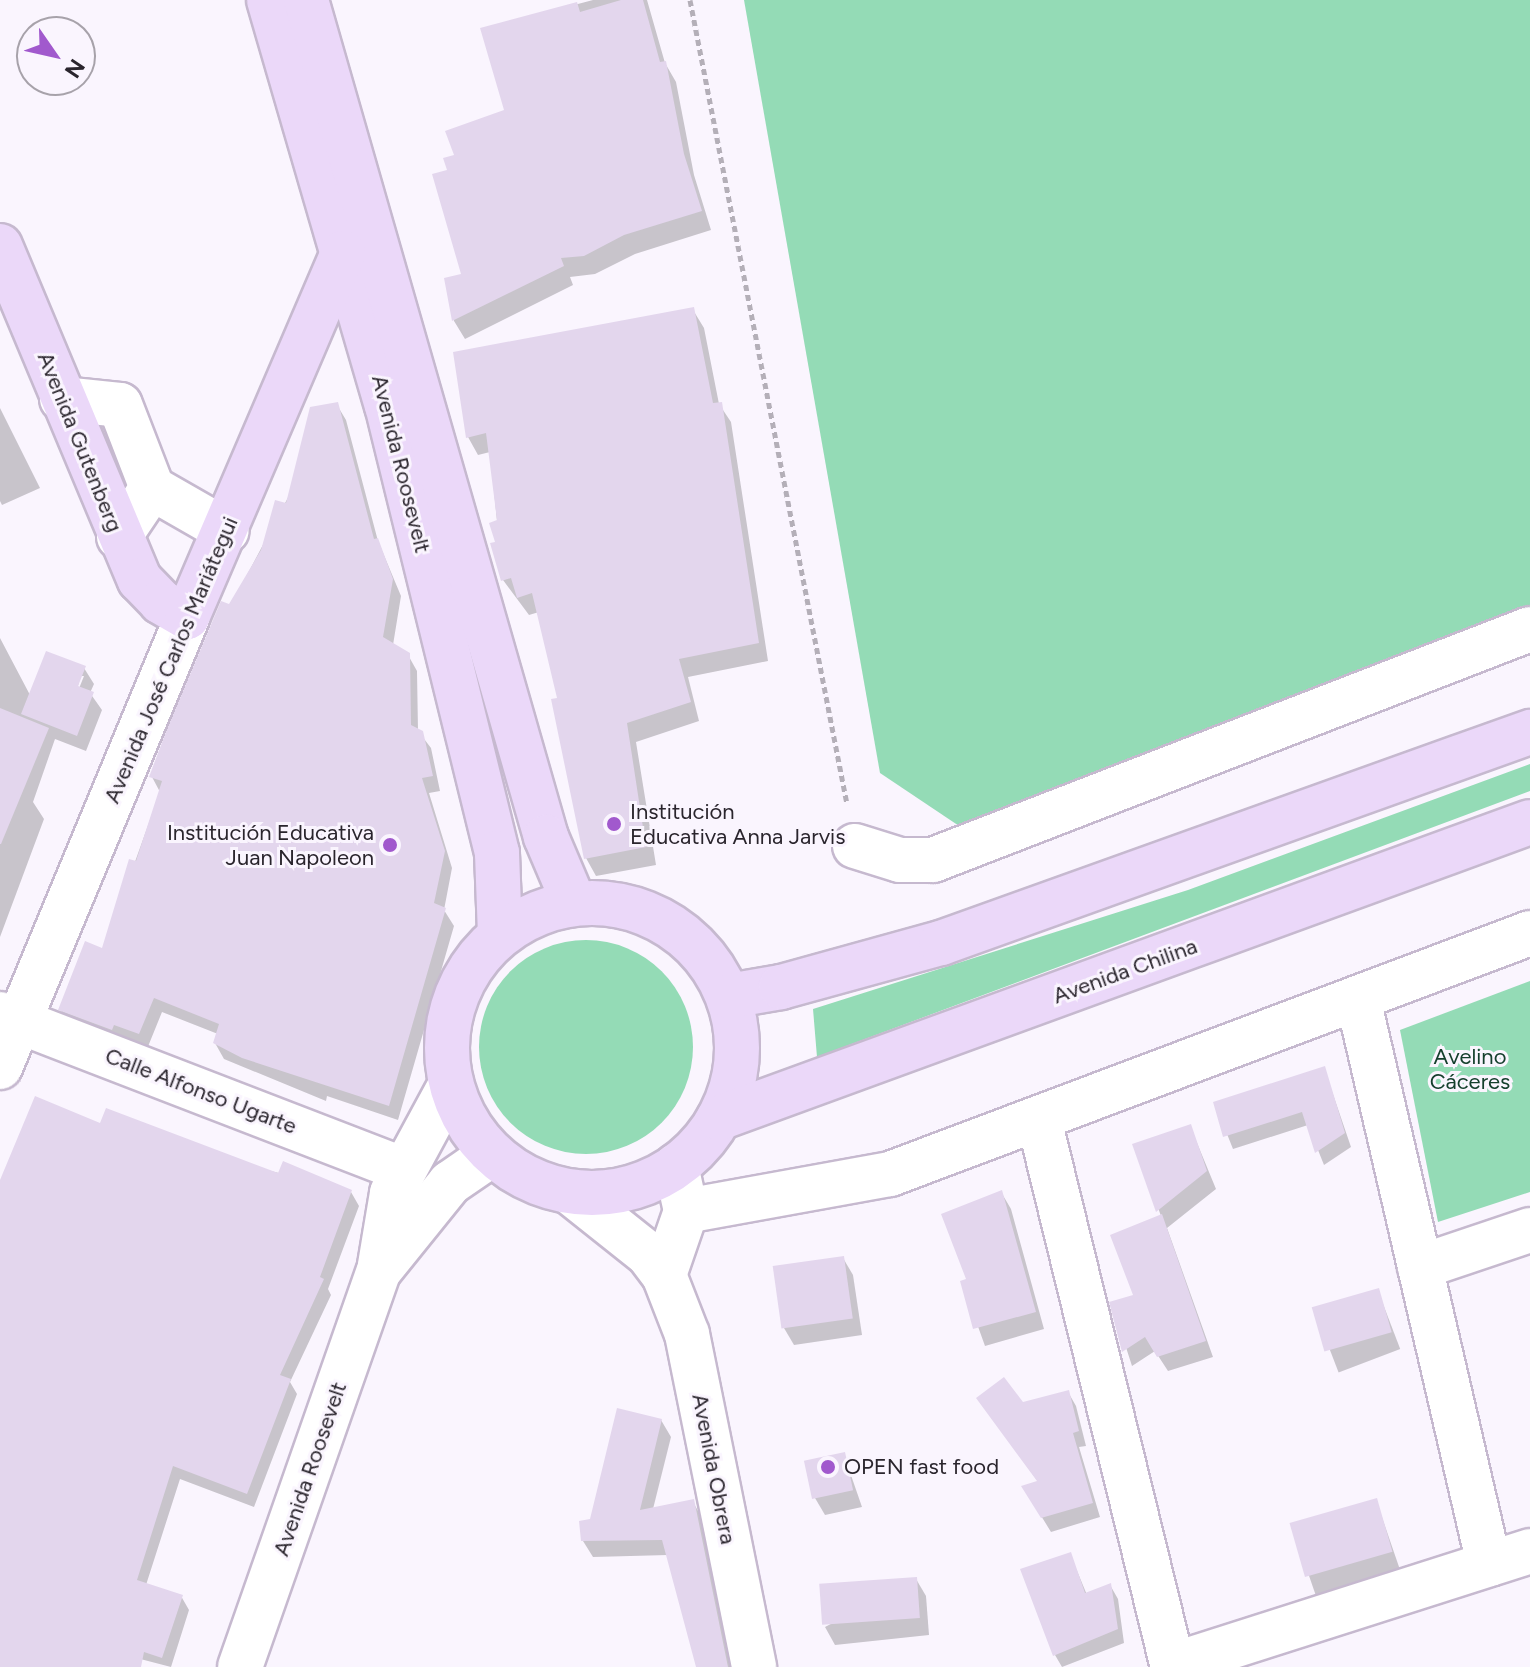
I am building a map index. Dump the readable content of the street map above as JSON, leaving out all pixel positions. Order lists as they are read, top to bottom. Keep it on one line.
{"streets":{"main road":["Avenida Gutenberg","Avenida Roosevelt","Avenida José Carlos Mariátegui","Avenida Chilina"],"street":["Calle Alfonso Ugarte","Avenida Obrera"]},"crossings":[["Avenida Gutenberg","Avenida José Carlos Mariátegui"],["Avenida Roosevelt","Avenida José Carlos Mariátegui"],["Avenida Roosevelt","Calle Alfonso Ugarte"],["Avenida José Carlos Mariátegui","Calle Alfonso Ugarte"]],"parks":["Avelino Cáceres"],"places":["Institución Educativa Anna Jarvis","Institución Educativa Juan Napoleon","OPEN fast food"],"north":"bottom right"}
